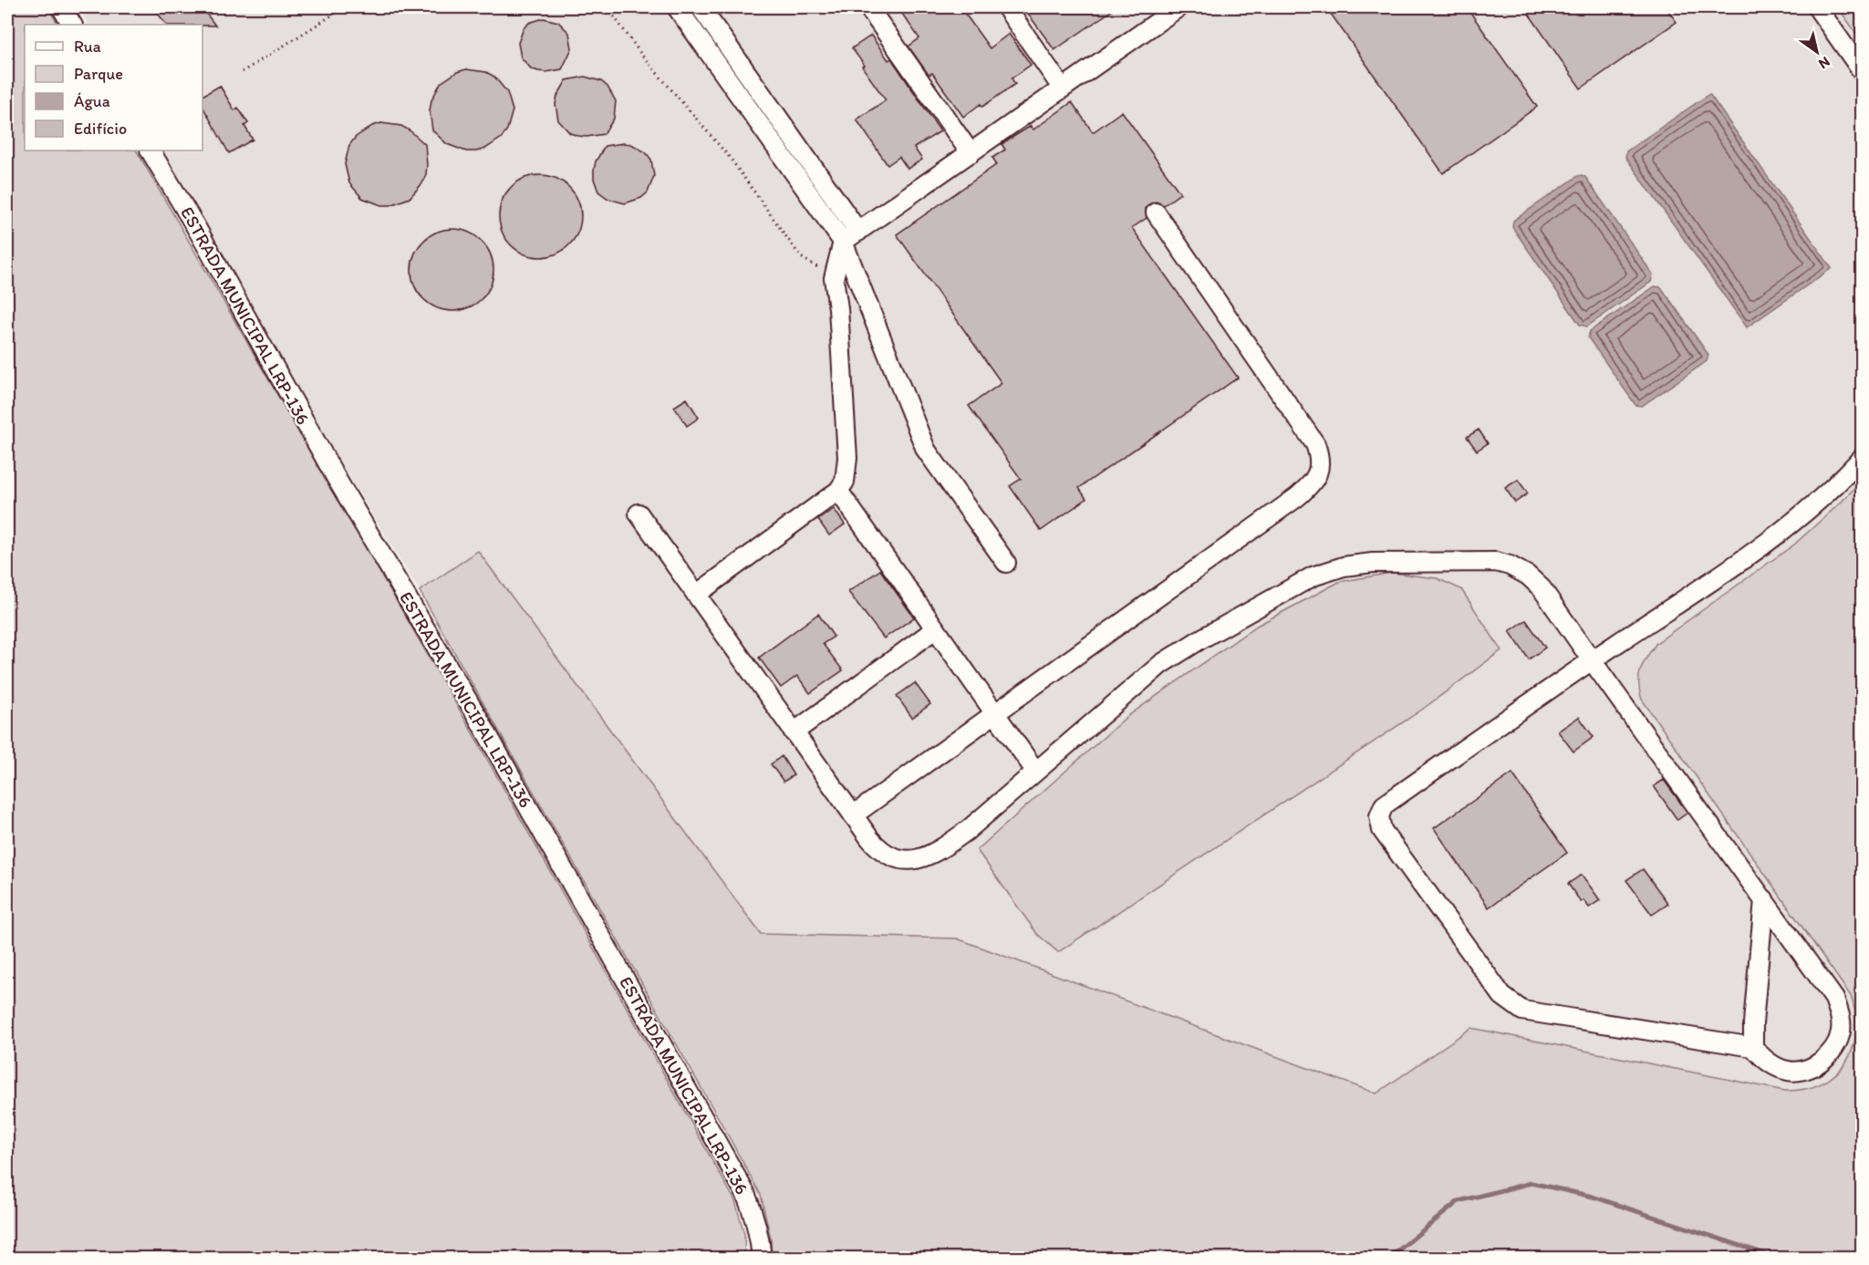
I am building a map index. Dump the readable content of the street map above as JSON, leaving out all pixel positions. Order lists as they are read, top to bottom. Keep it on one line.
{"streets":{"street":["ESTRADA MUNICIPAL LRP-136"]},"legend":["Rua","Parque","Água","Edifício"],"north":"bottom right"}
